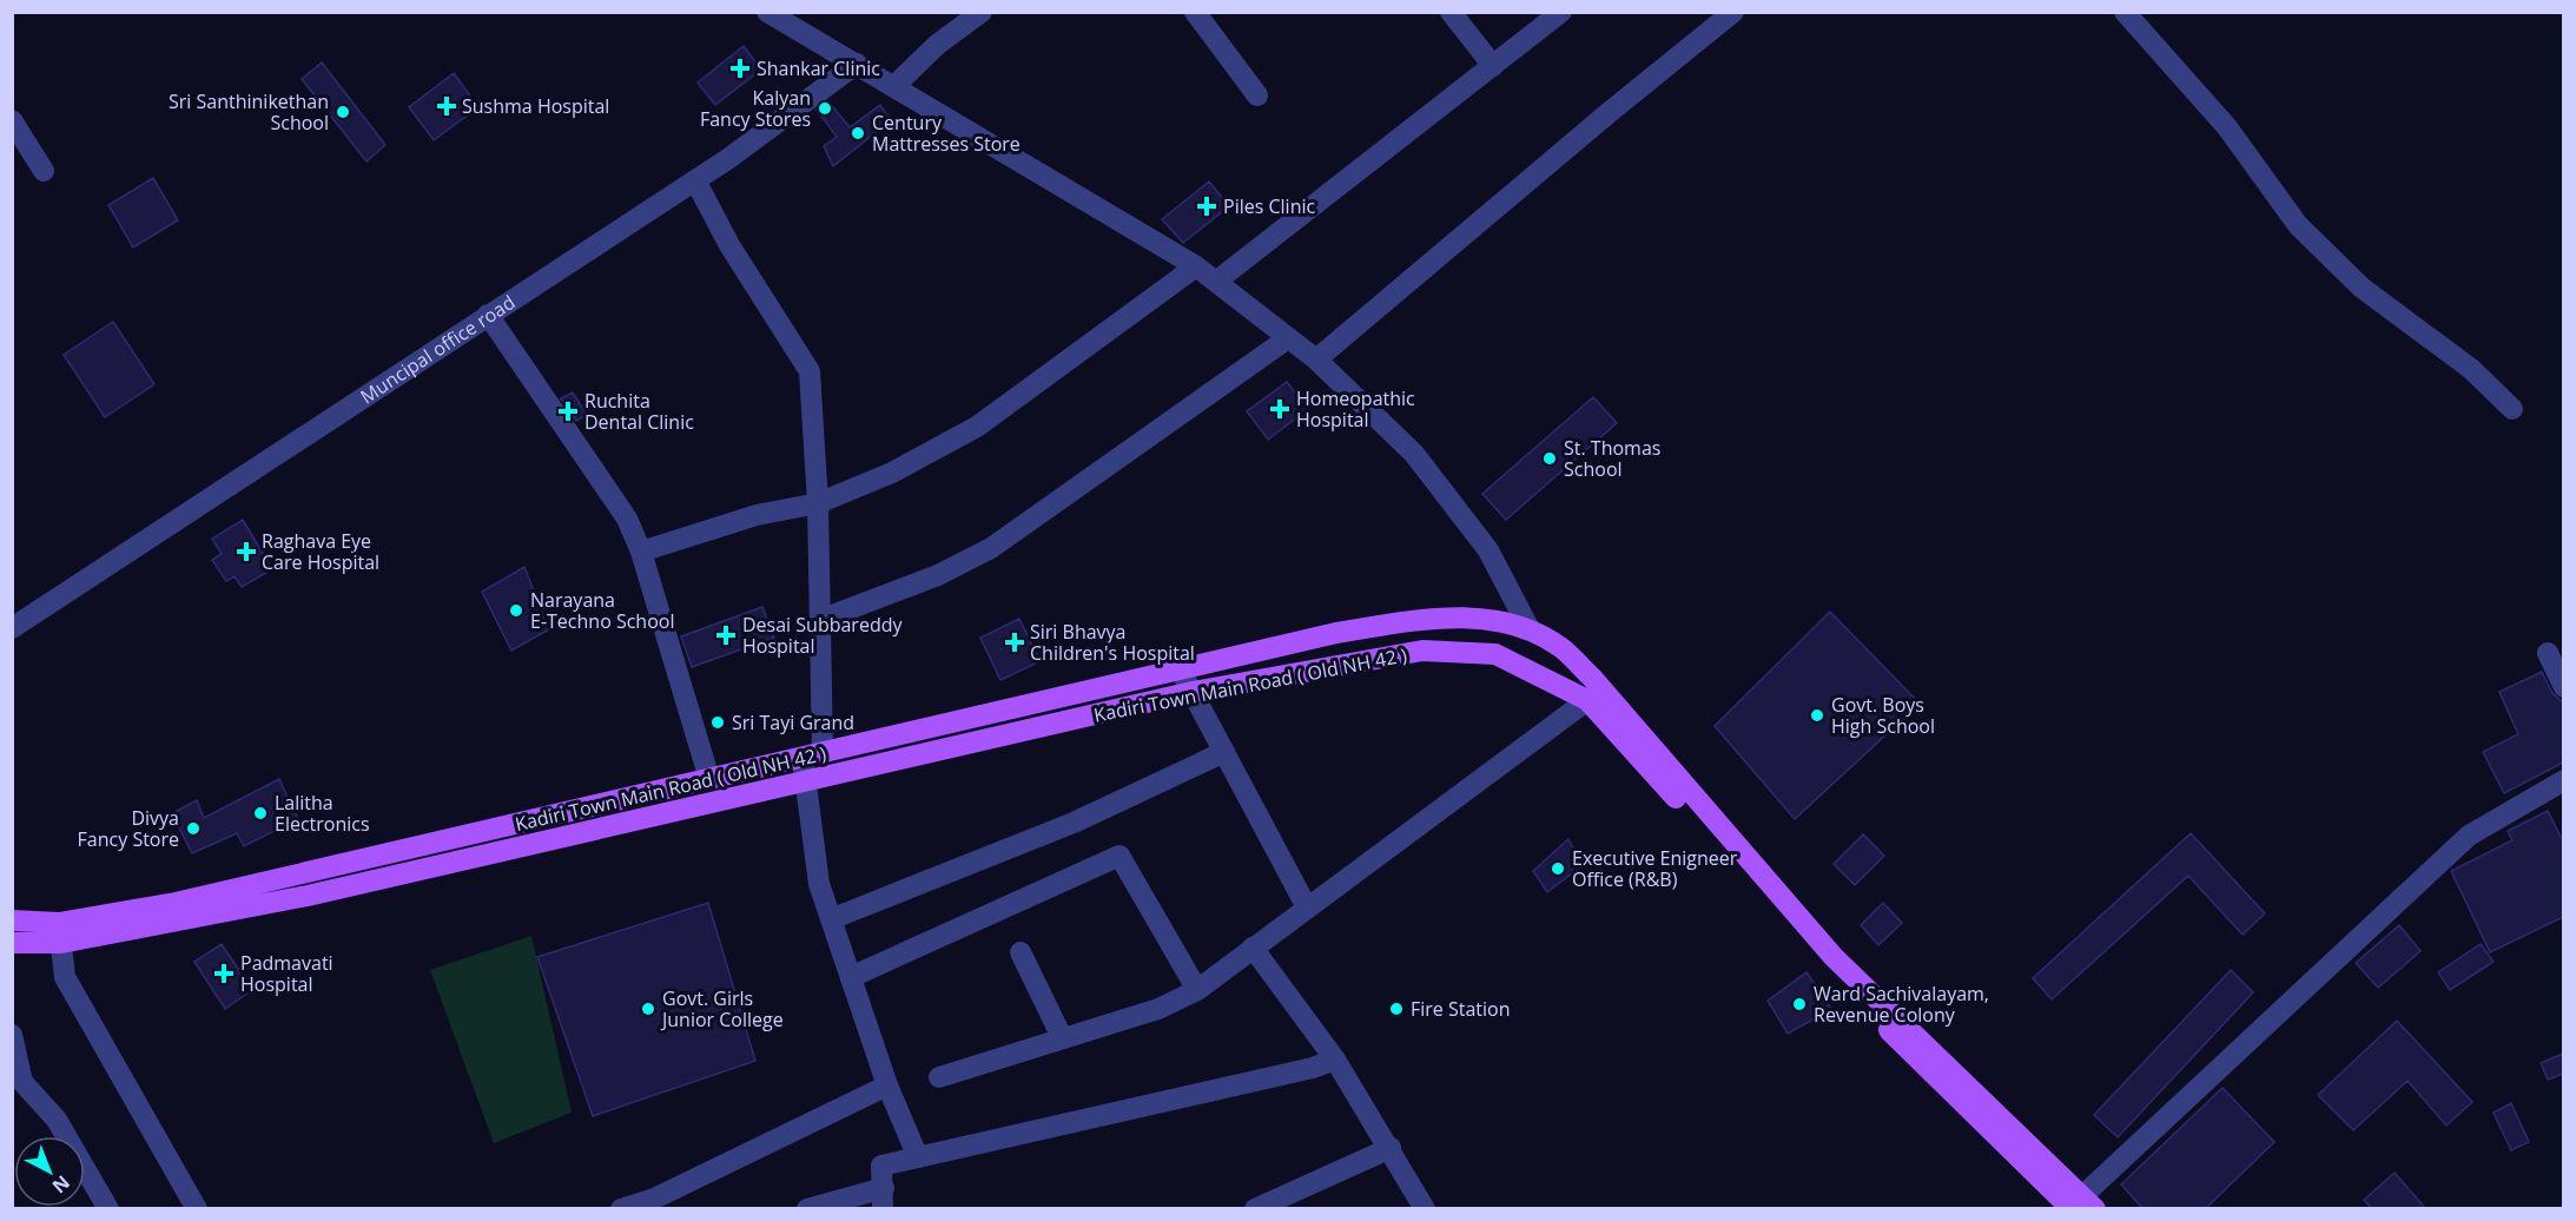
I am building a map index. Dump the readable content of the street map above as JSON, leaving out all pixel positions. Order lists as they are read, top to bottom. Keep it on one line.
{"streets":{"main road":["Kadiri Town Main Road ( Old NH 42 )"],"street":["Muncipal office road"]},"places":{"health":["Shankar Clinic","Sushma Hospital","Piles Clinic","Homeopathic Hospital","Ruchita Dental Clinic","Raghava Eye Care Hospital","Desai Subbareddy Hospital","Siri Bhavya Children's Hospital","Padmavati Hospital"],"other":["Kalyan Fancy Stores","Sri Santhinikethan School","Century Mattresses Store","St. Thomas School","Narayana E-Techno School","Govt. Boys High School","Sri Tayi Grand","Lalitha Electronics","Divya Fancy Store","Executive Enigneer Office (R&B)","Ward Sachivalayam, Revenue Colony","Govt. Girls Junior College","Fire Station"]},"north":"bottom right"}
